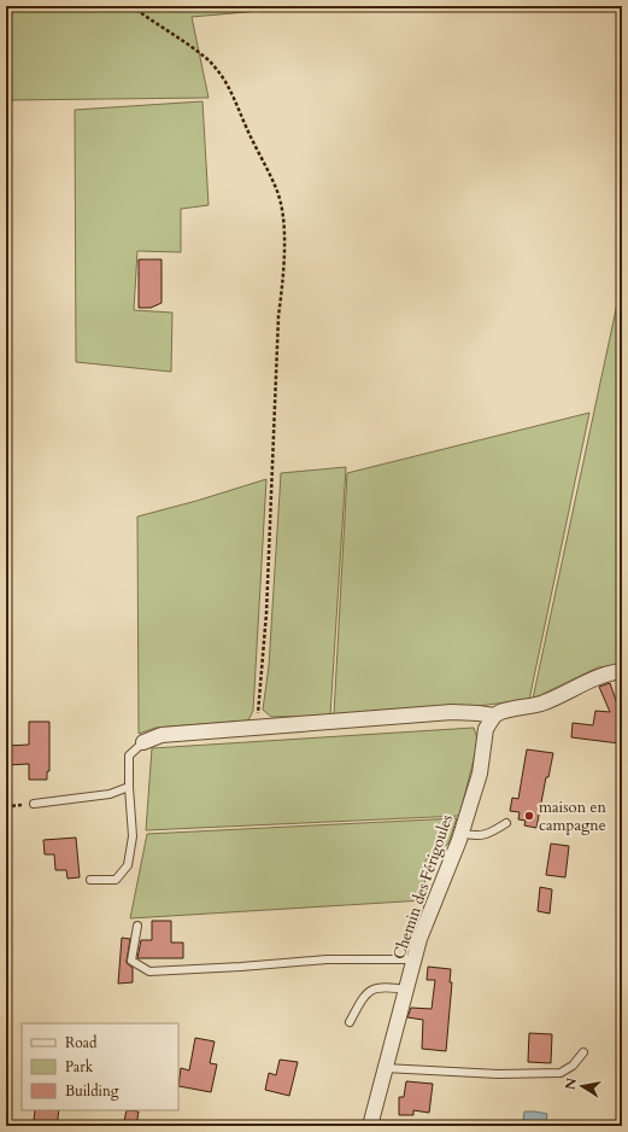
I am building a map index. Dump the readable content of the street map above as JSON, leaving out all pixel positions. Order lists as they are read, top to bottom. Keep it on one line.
{"streets":{"street":["Chemin des Férigoules"]},"places":["maison en campagne"],"legend":["Road","Park","Building"],"north":"left"}
